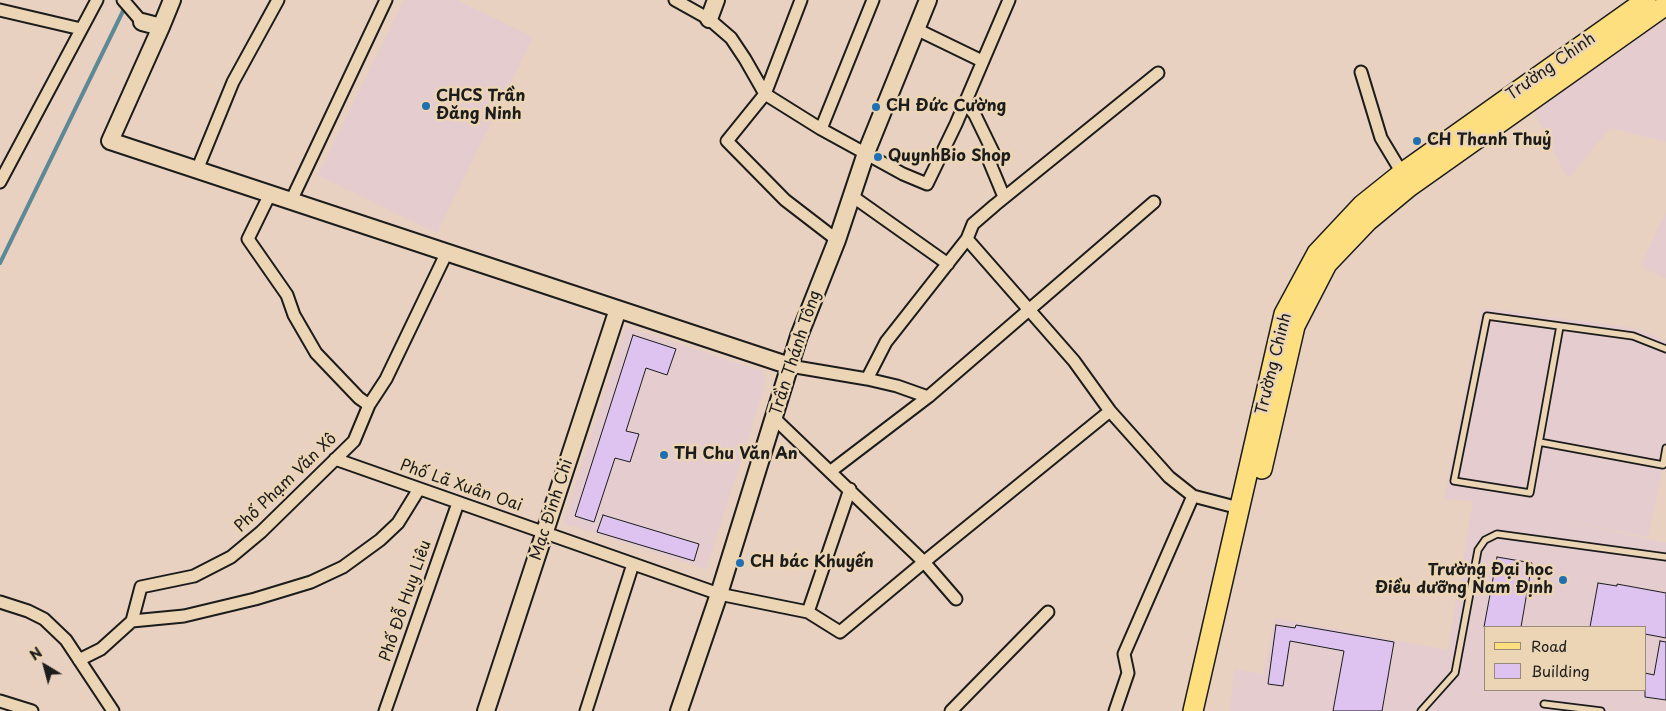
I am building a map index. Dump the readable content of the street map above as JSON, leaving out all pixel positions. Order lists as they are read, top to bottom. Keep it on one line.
{"streets":{"main road":["Trường Chinh"],"street":["Trần Thánh Tông","Phố Phạm Văn Xô","Phố Lã Xuân Oai","Mạc Đĩnh Chi","Phố Đỗ Huy Liêu"]},"crossings":[["Trần Thánh Tông","Phố Lã Xuân Oai"],["Phố Phạm Văn Xô","Phố Lã Xuân Oai"],["Phố Lã Xuân Oai","Mạc Đĩnh Chi"],["Phố Lã Xuân Oai","Phố Đỗ Huy Liêu"]],"places":["CHCS Trần Đăng Ninh","CH Đức Cường","CH Thanh Thuỷ","QuynhBio Shop","TH Chu Văn An","CH bác Khuyến","Trường Đại học Điều dưỡng Nam Định"],"legend":["Road","Building"],"north":"top left"}
